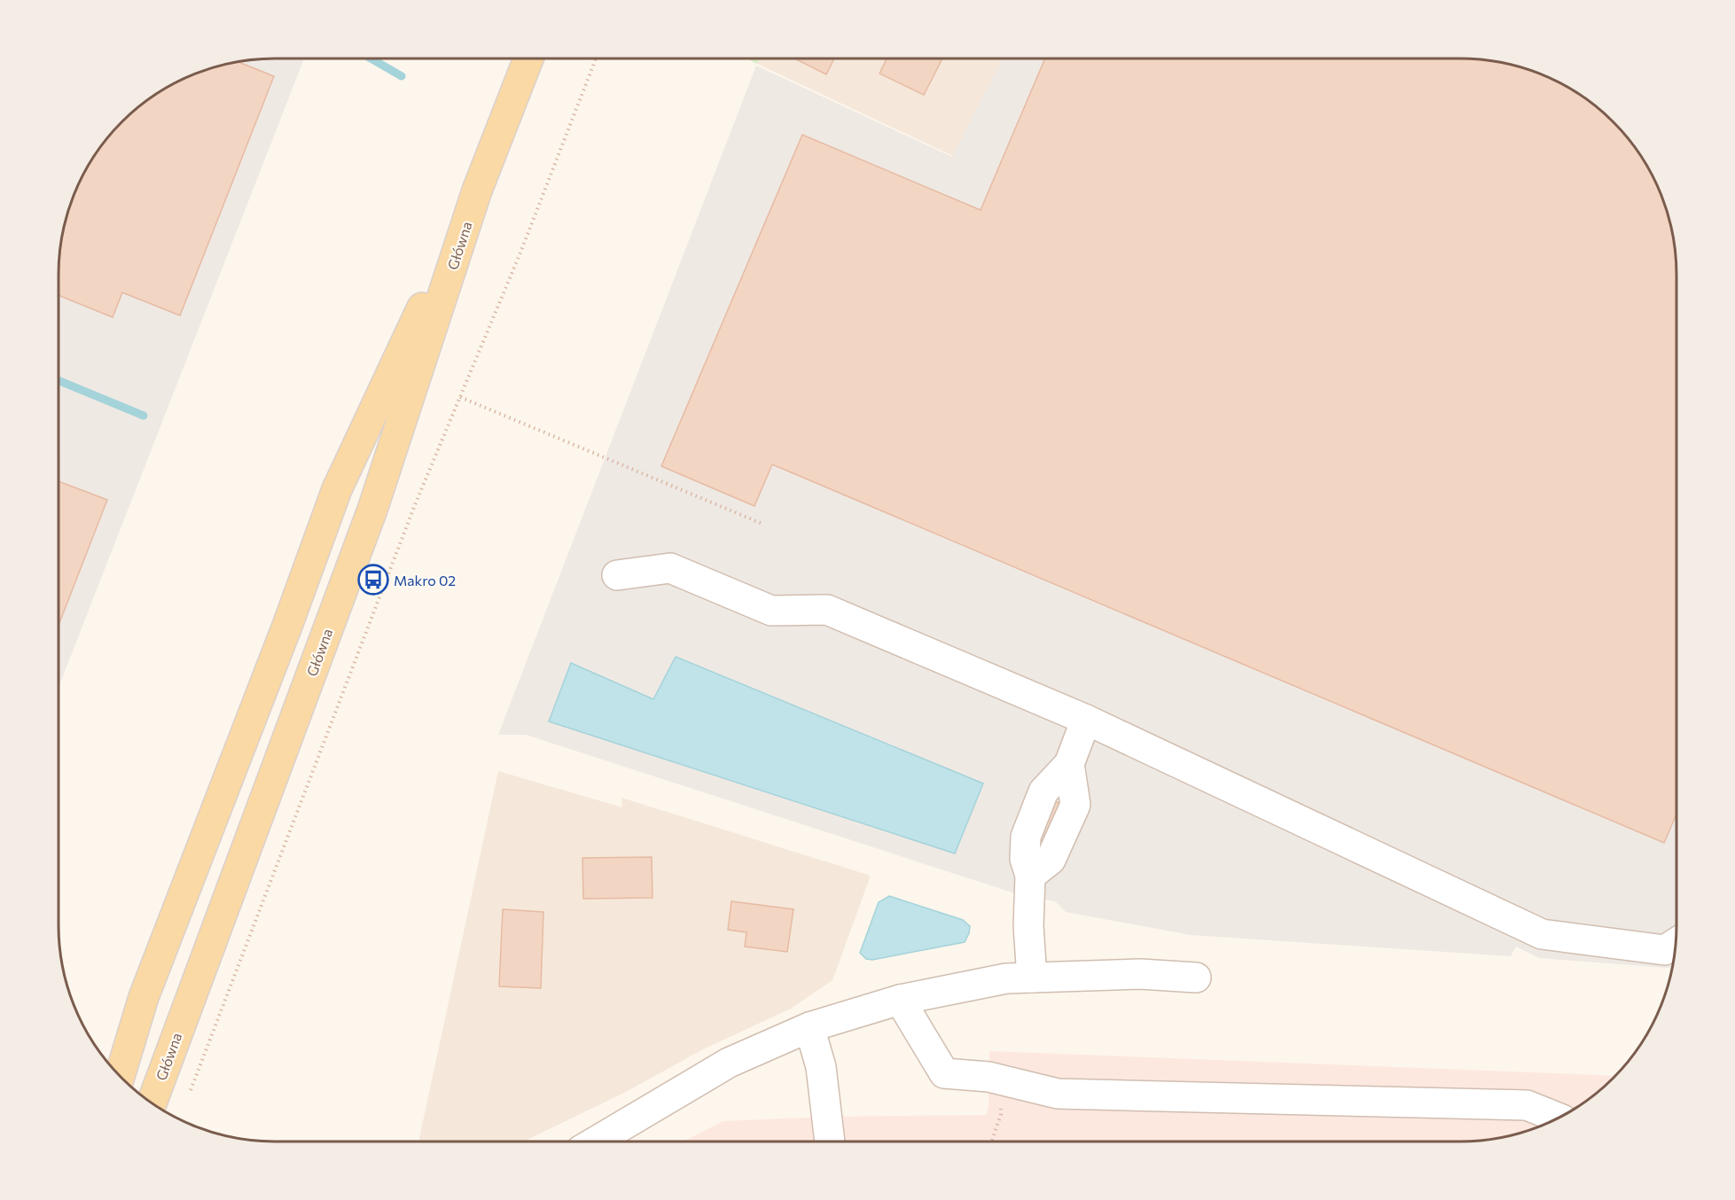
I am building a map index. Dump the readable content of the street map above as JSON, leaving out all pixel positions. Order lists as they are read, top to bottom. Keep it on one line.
{"streets":{"main road":["Główna"]},"places":{"bus stop":["Makro 02"]}}
